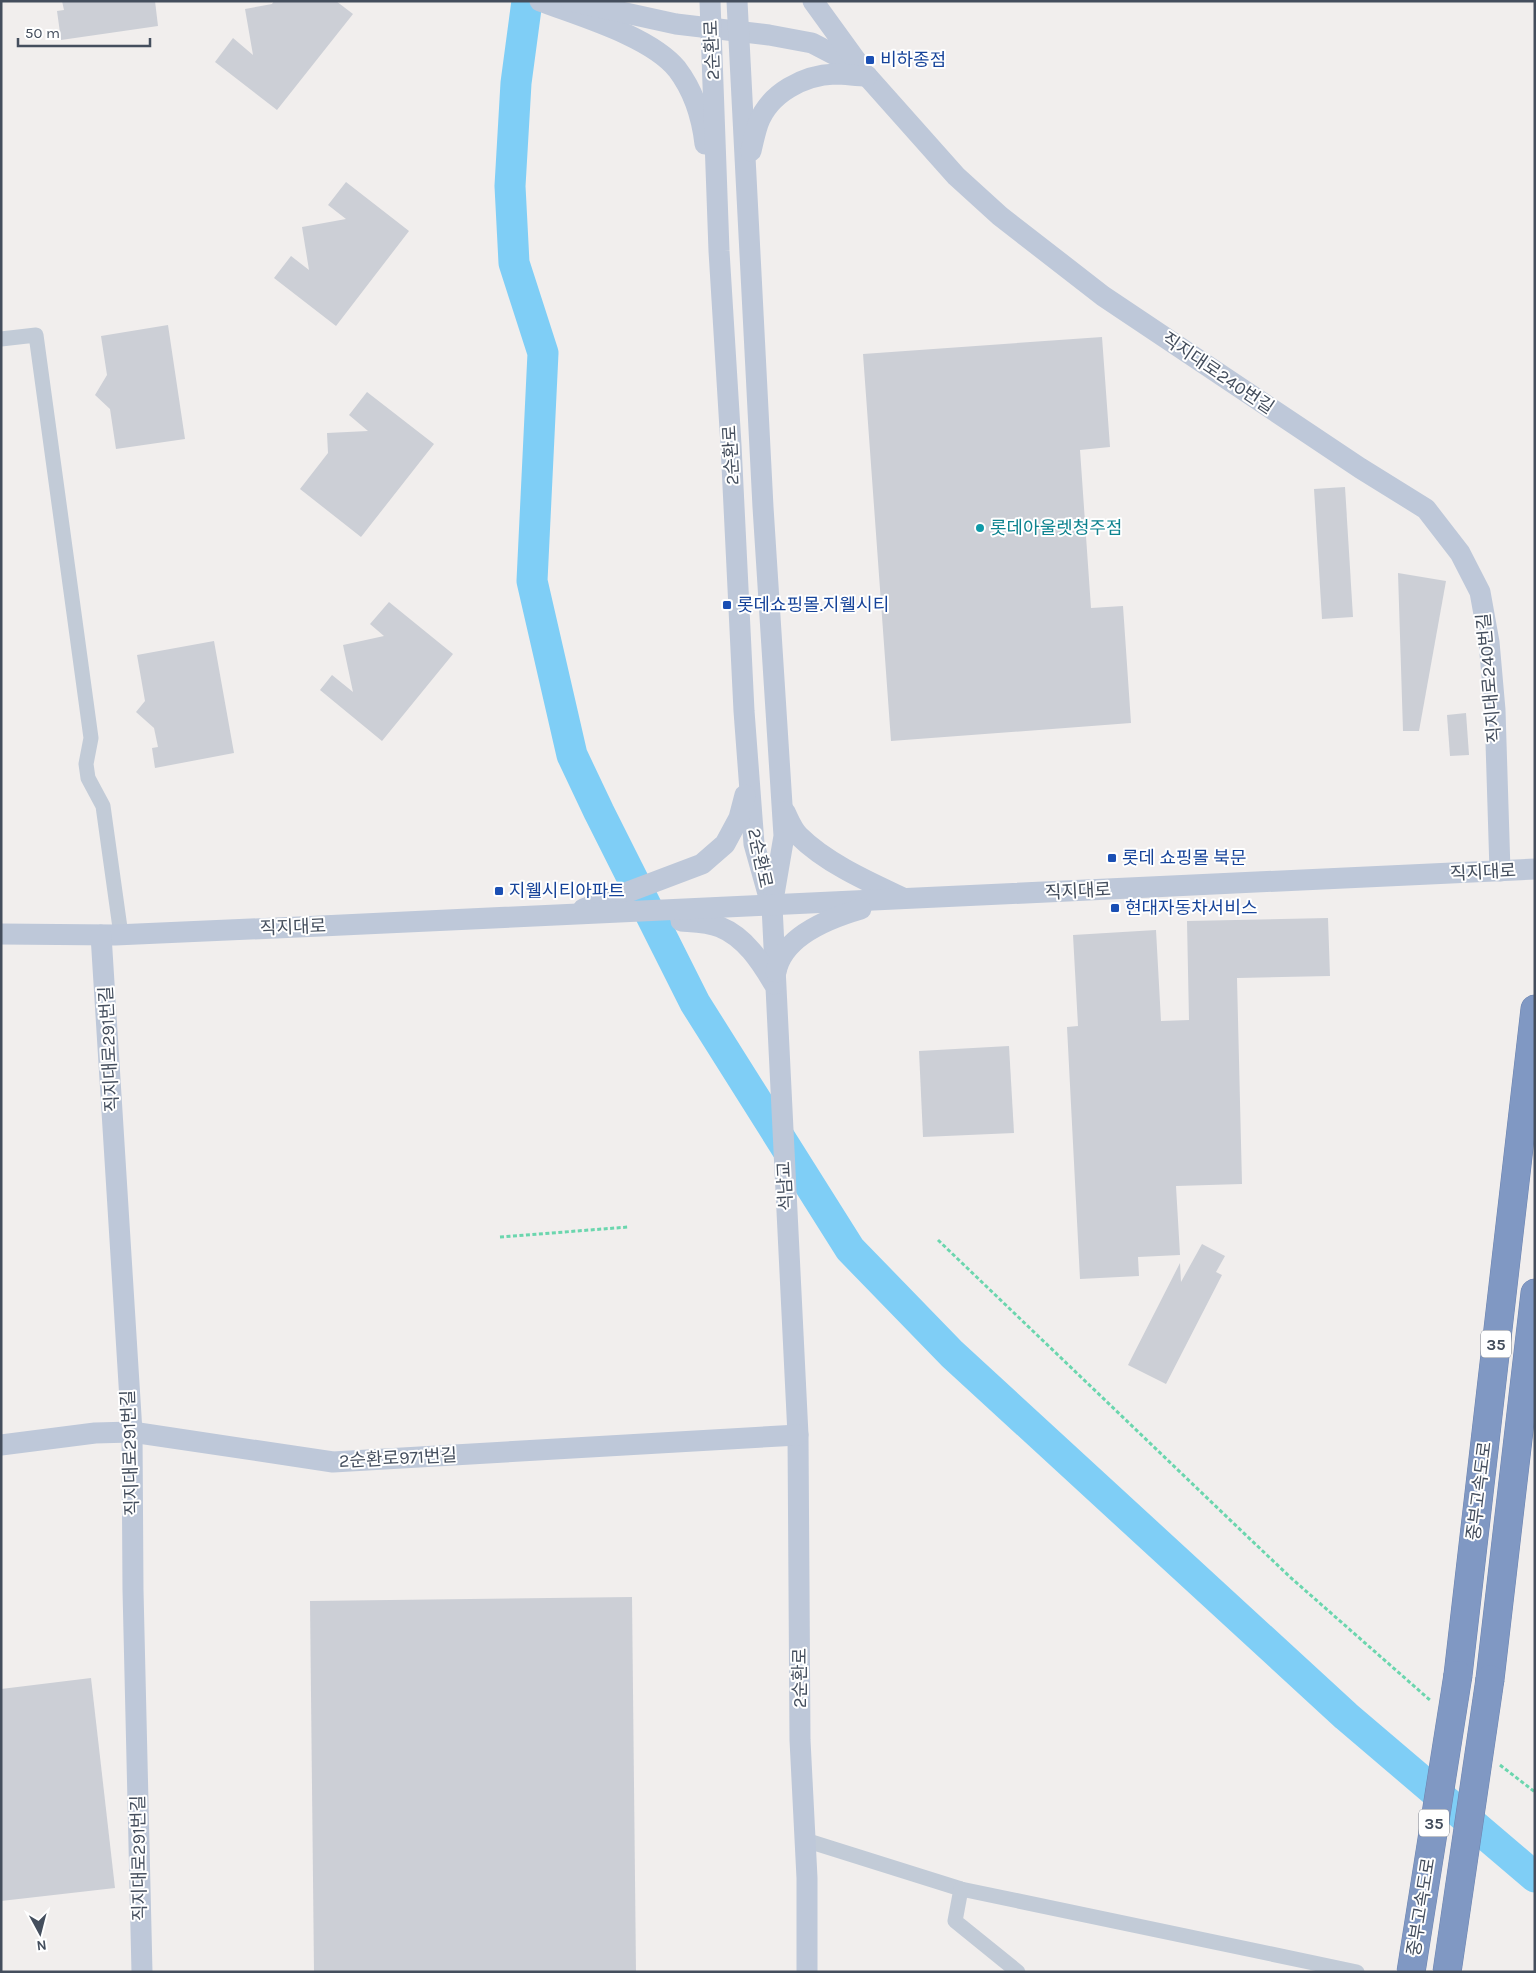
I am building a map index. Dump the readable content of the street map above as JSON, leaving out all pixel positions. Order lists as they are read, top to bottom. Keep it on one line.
{"streets":{"highway":["35","중부고속도로"],"street":["2순환로","직지대로240번길","직지대로","직지대로291번길","석남교","2순환로971번길"]},"crossings":[["2순환로","직지대로240번길"],["2순환로","직지대로"],["2순환로","석남교"],["2순환로","2순환로971번길"],["직지대로240번길","직지대로"],["직지대로","직지대로291번길"],["직지대로291번길","2순환로971번길"]],"places":{"transit":["비하종점","롯데쇼핑몰.지웰시티","롯데 쇼핑몰 북문","지웰시티아파트","현대자동차서비스"],"other":["롯데아울렛청주점"]},"scale_bar":"50 m","north":"bottom"}
